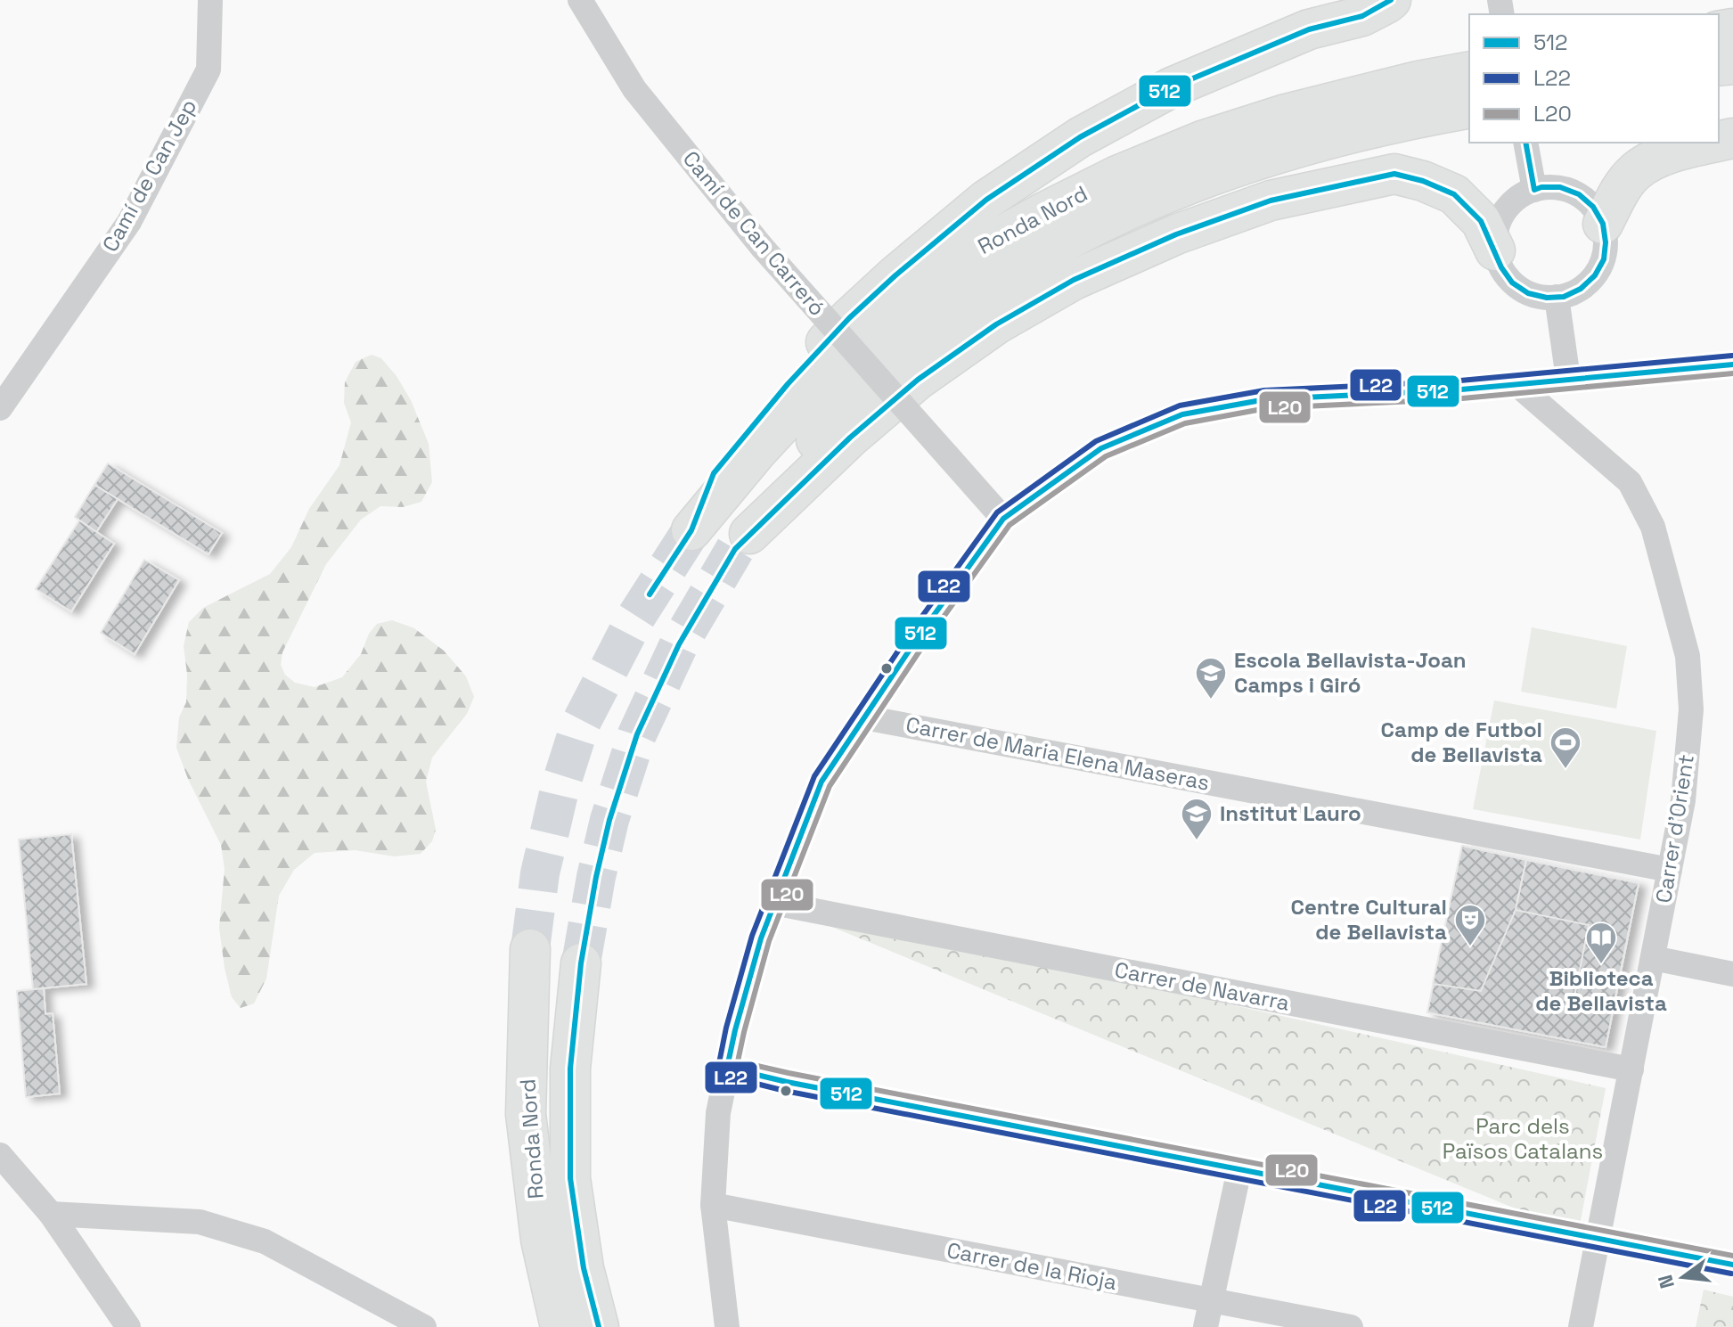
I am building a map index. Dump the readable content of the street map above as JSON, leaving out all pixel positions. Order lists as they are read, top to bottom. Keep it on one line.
{"streets":{"highway":["Ronda Nord"],"street":["Camí de Can Jep","Camí de Can Carreró","Carrer de Maria Elena Maseras","Carrer d'Orient","Carrer de Navarra","Carrer de la Rioja"]},"crossings":[["Carrer de Maria Elena Maseras","Carrer d'Orient"],["Carrer d'Orient","Carrer de Navarra"]],"parks":["Parc dels Països Catalans"],"places":{"school or university":["Escola Bellavista-Joan Camps i Giró","Institut Lauro"],"sports":["Camp de Futbol de Bellavista"],"theatre":["Centre Cultural de Bellavista"],"library":["Biblioteca de Bellavista"]},"lines":["transit line 512","transit line L22","transit line L20"],"legend":["512","L22","L20"],"north":"left"}
